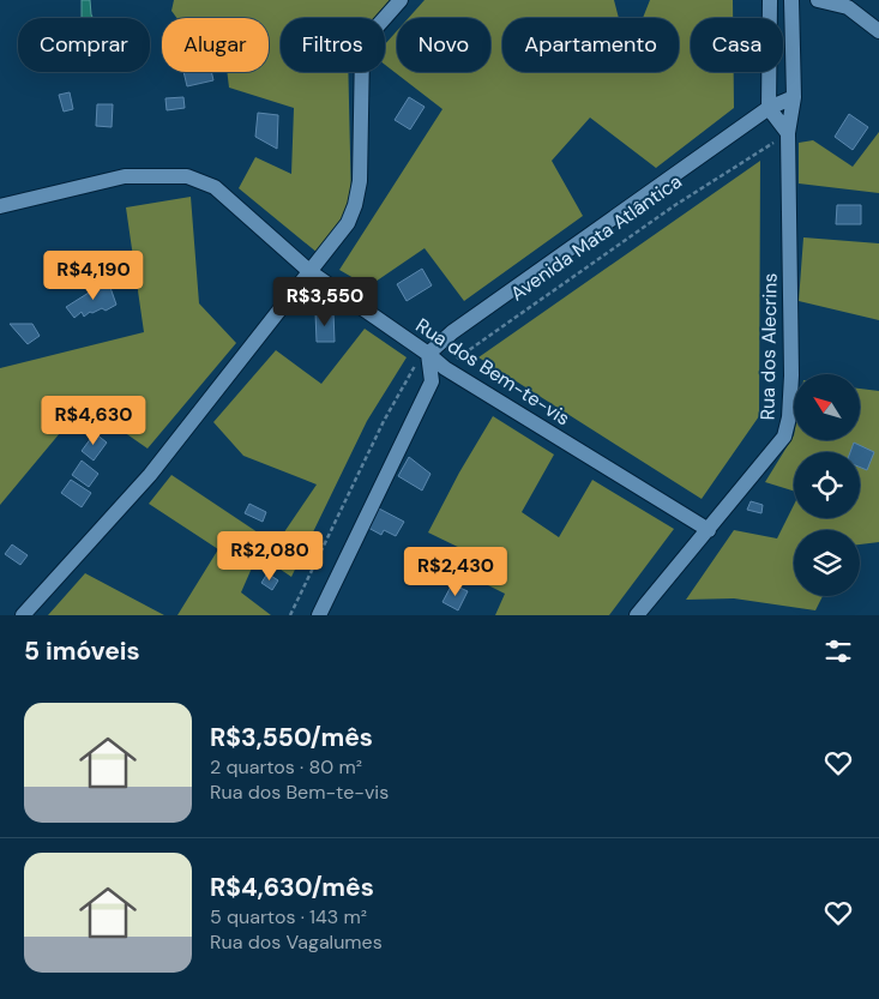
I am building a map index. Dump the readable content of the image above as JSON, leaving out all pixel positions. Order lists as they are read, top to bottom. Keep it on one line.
{"streets":{"street":["Avenida Mata Atlântica","Rua dos Alecrins","Rua dos Bem-te-vis"]},"crossings":[["Avenida Mata Atlântica","Rua dos Alecrins"],["Avenida Mata Atlântica","Rua dos Bem-te-vis"],["Rua dos Alecrins","Rua dos Bem-te-vis"]],"north":"top left","page":{"chip":["Comprar","Alugar","Filtros","Novo","Apartamento","Casa"],"price":["R$4,190","R$3,550","R$4,630","R$2,080","R$2,430"],"heading":"5 imóveis","list":[{"name":"R$3,550/mês","note":"2 quartos · 80 m² · Rua dos Bem-te-vis"},{"name":"R$4,630/mês","note":"5 quartos · 143 m² · Rua dos Vagalumes"}]}}
